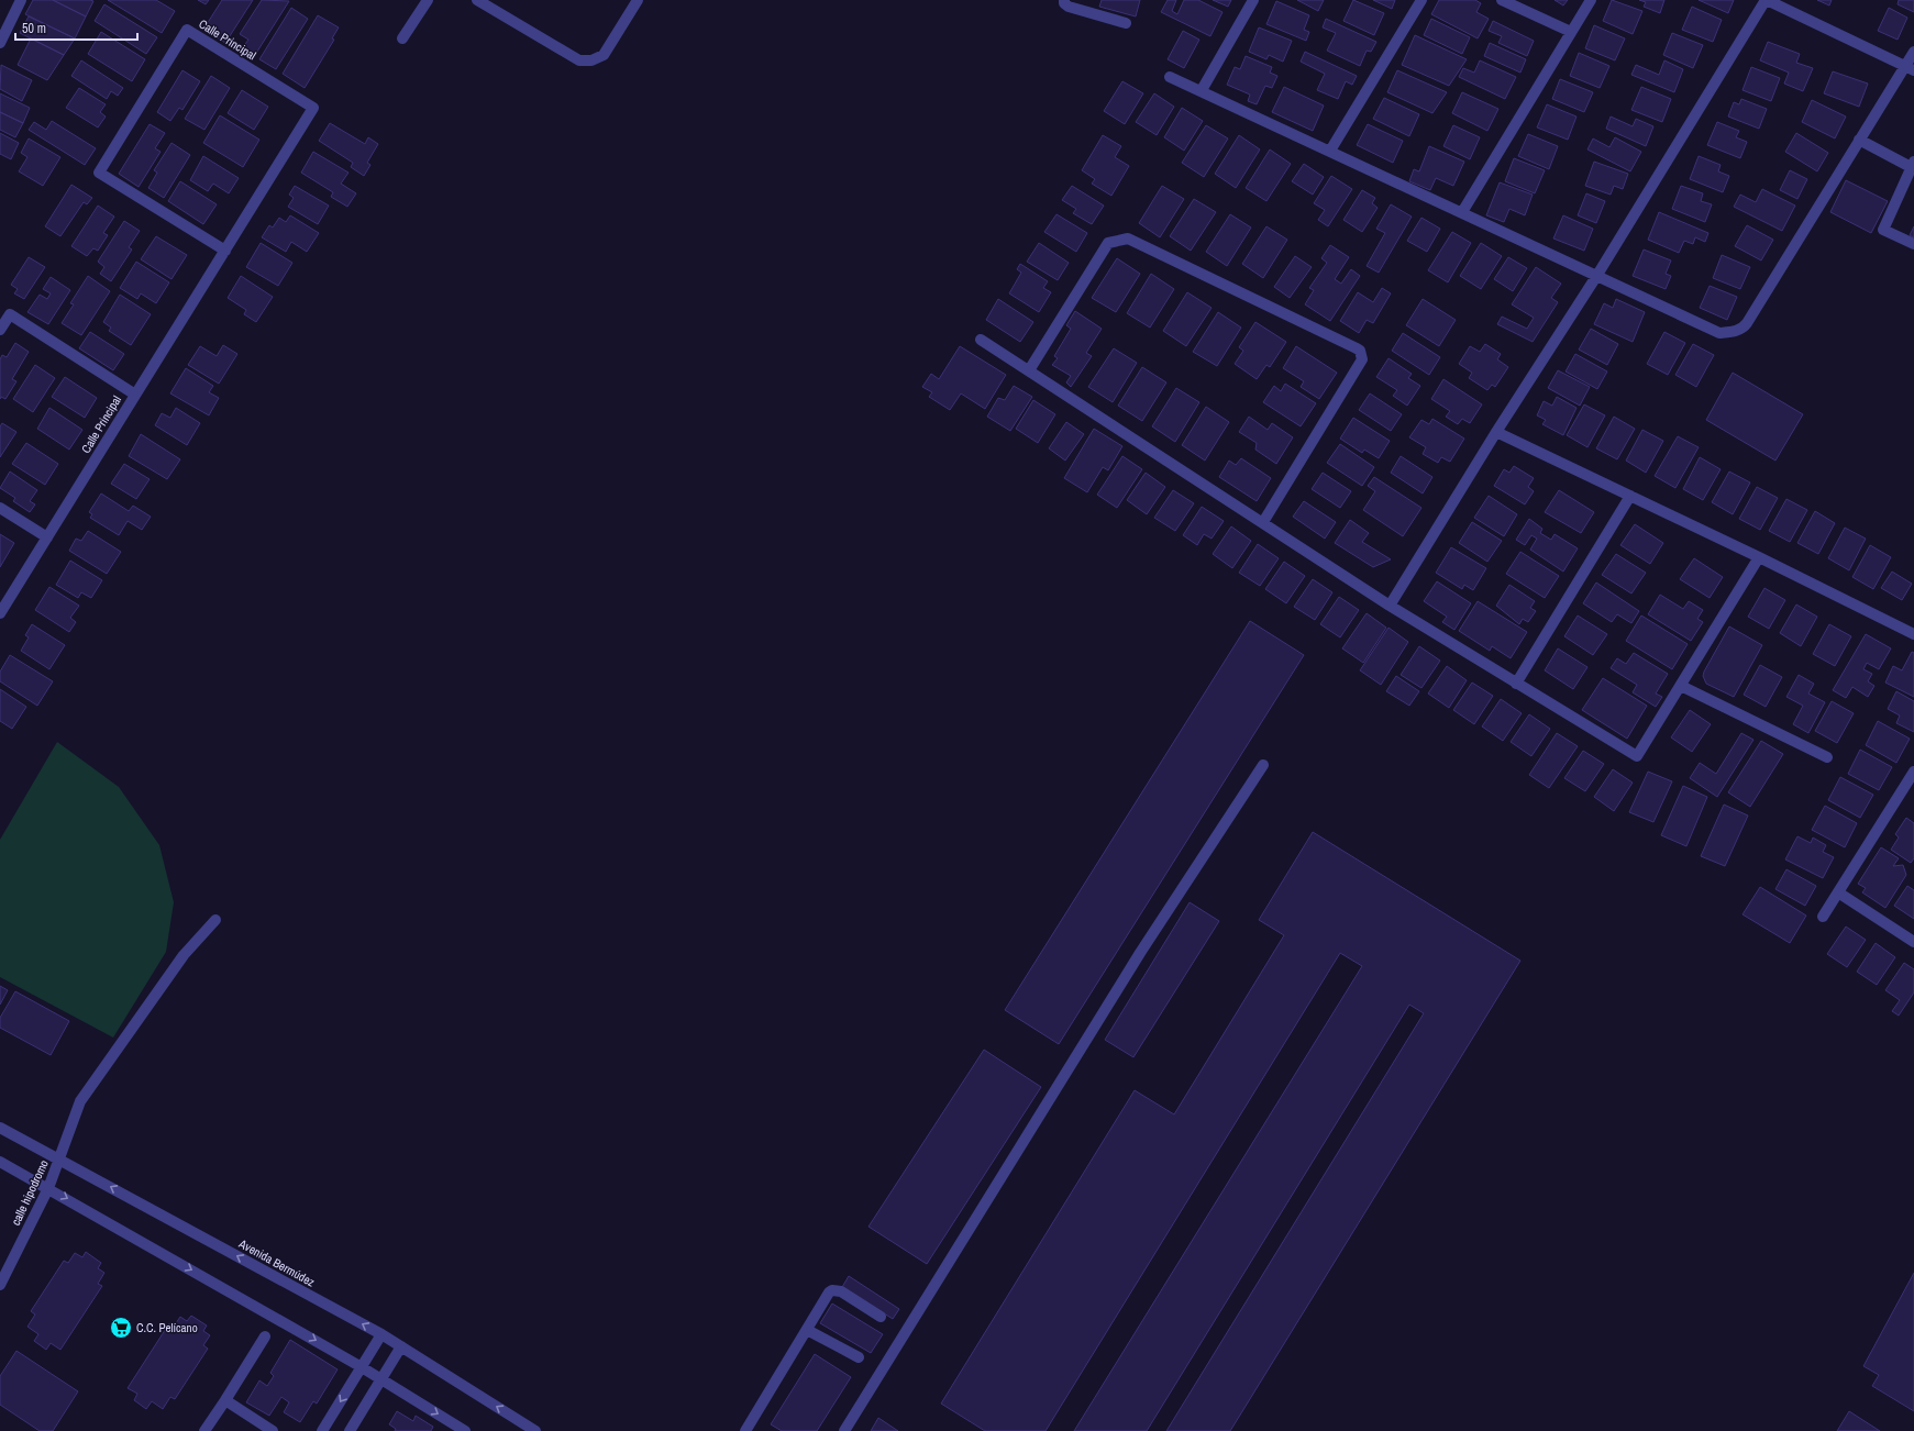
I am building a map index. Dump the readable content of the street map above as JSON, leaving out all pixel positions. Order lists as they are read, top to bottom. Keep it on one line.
{"streets":{"street":["Calle Principal","calle hipodromo","Avenida Bermúdez"]},"crossings":[["calle hipodromo","Avenida Bermúdez"]],"places":{"supermarket":["C.C. Pelícano"]},"scale_bar":"50 m"}
